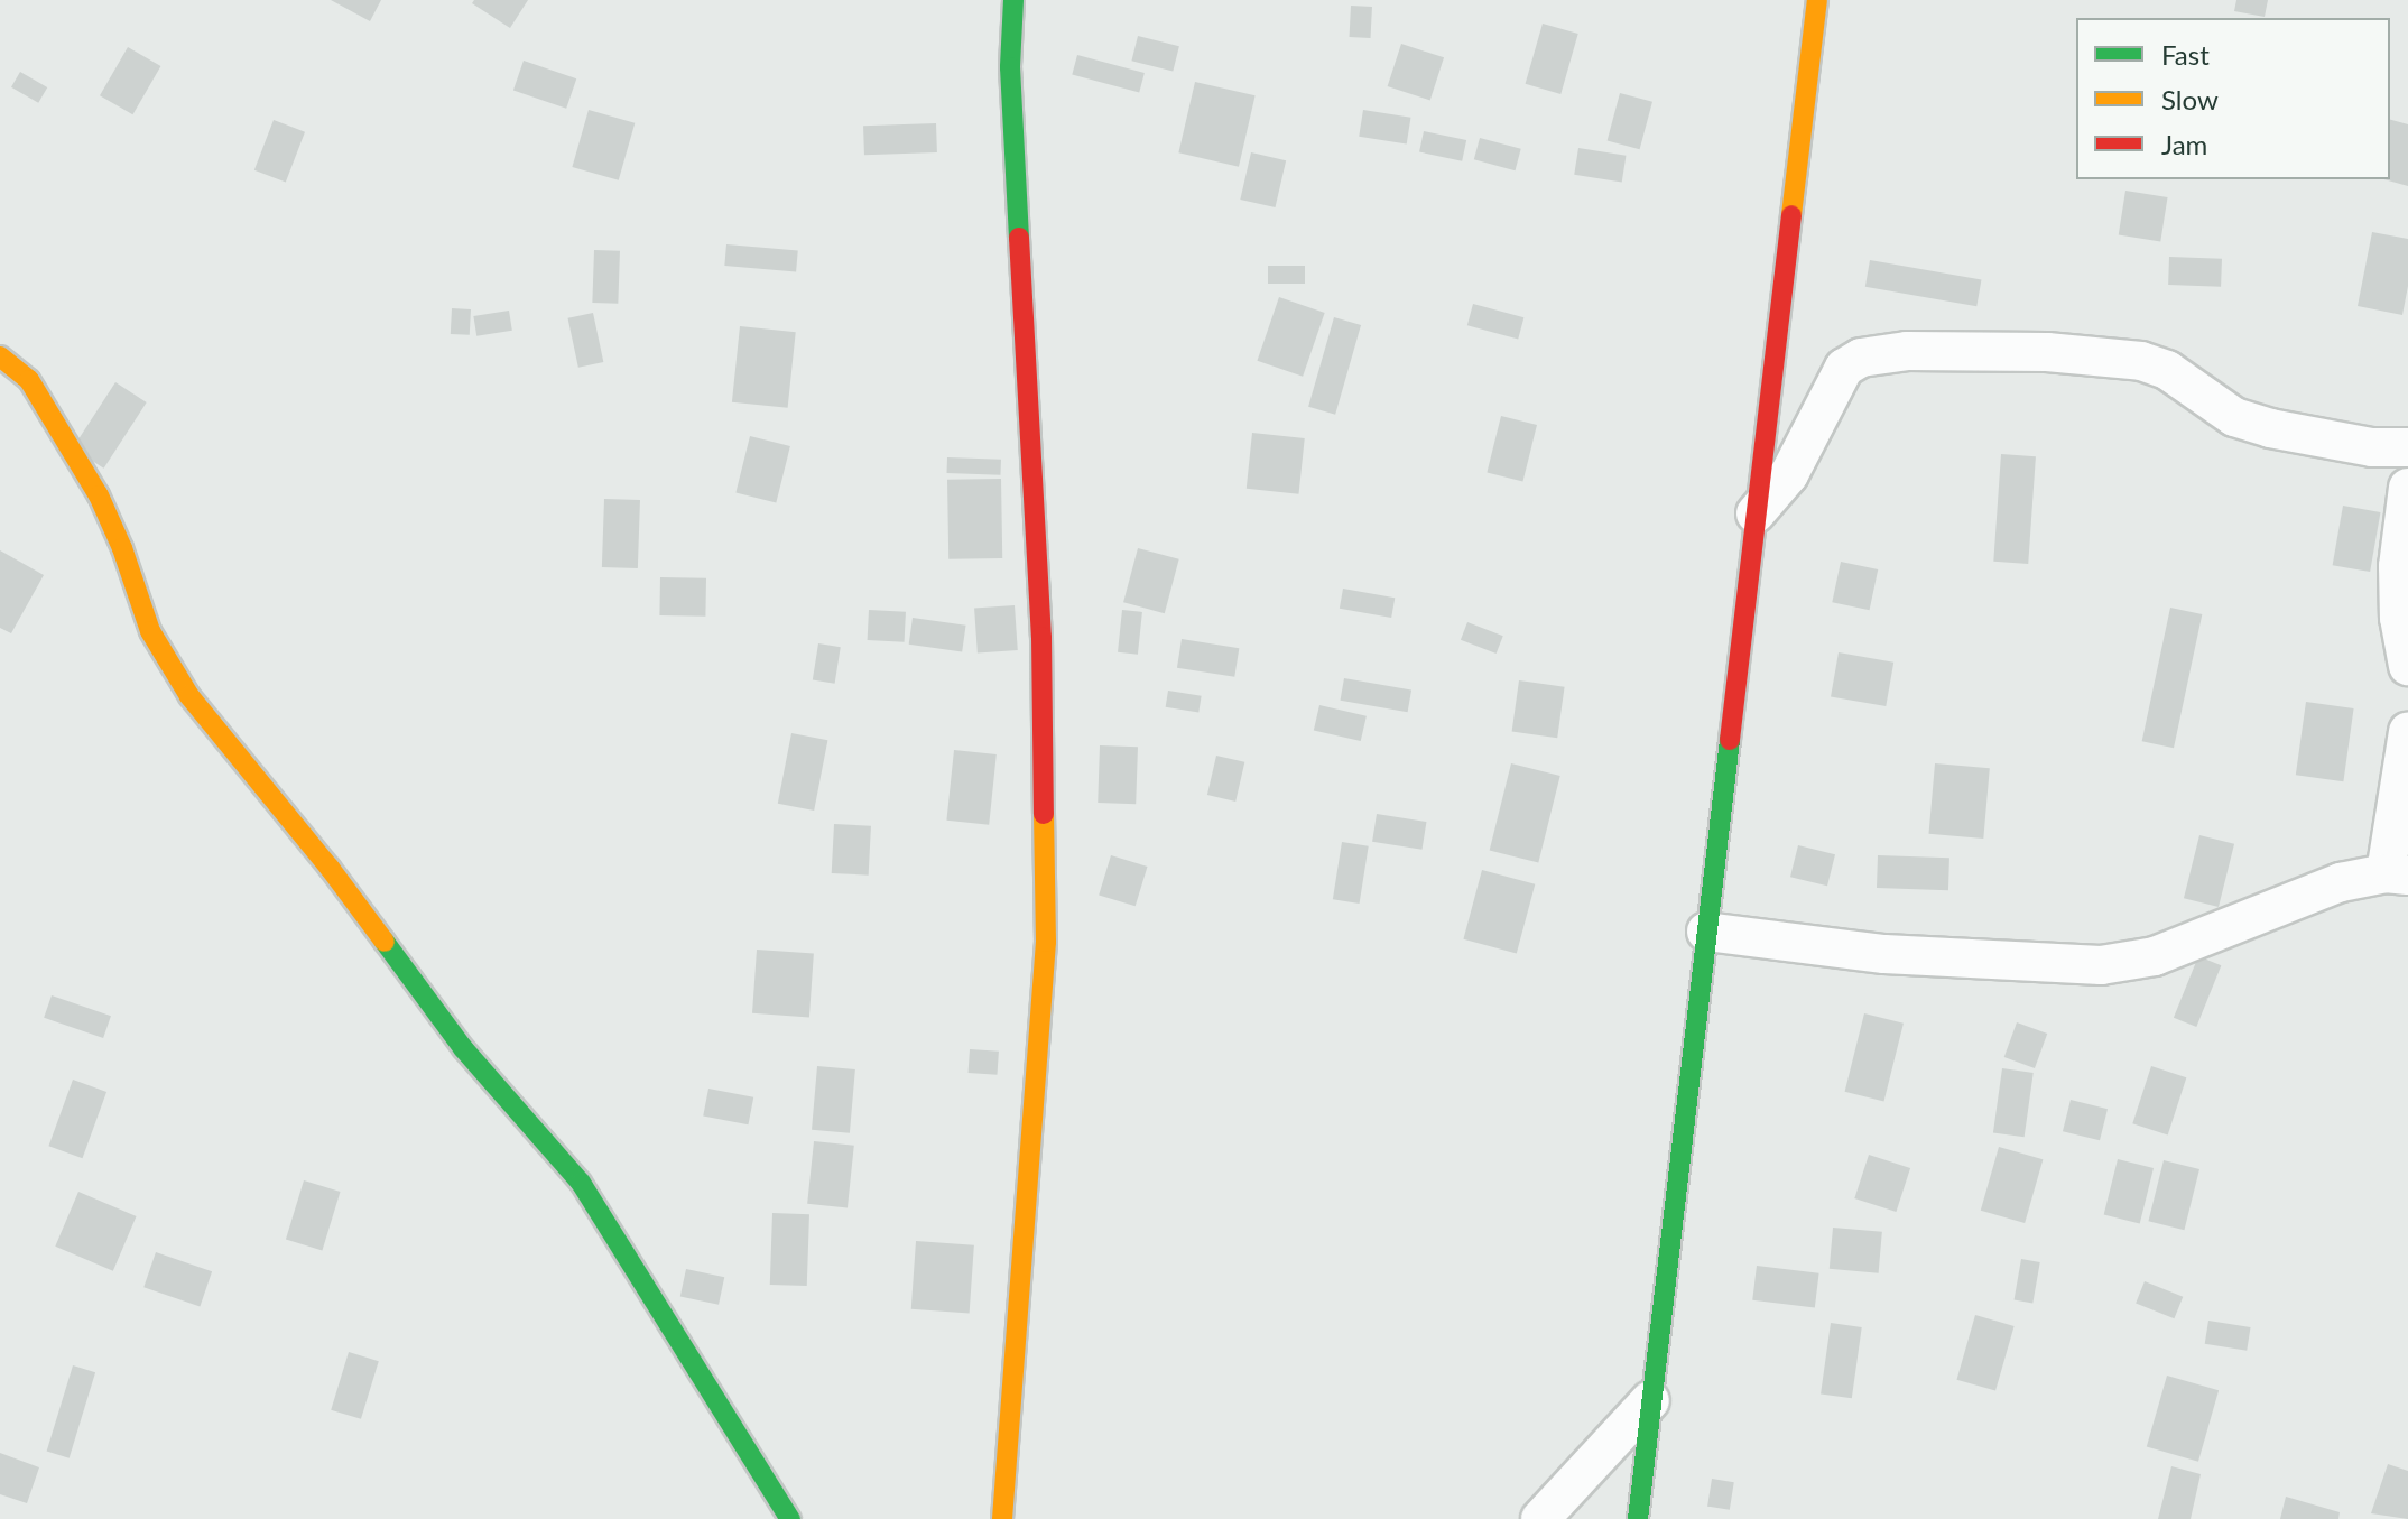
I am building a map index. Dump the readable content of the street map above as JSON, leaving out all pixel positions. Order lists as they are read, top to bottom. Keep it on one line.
{"legend":["Fast","Slow","Jam"]}
